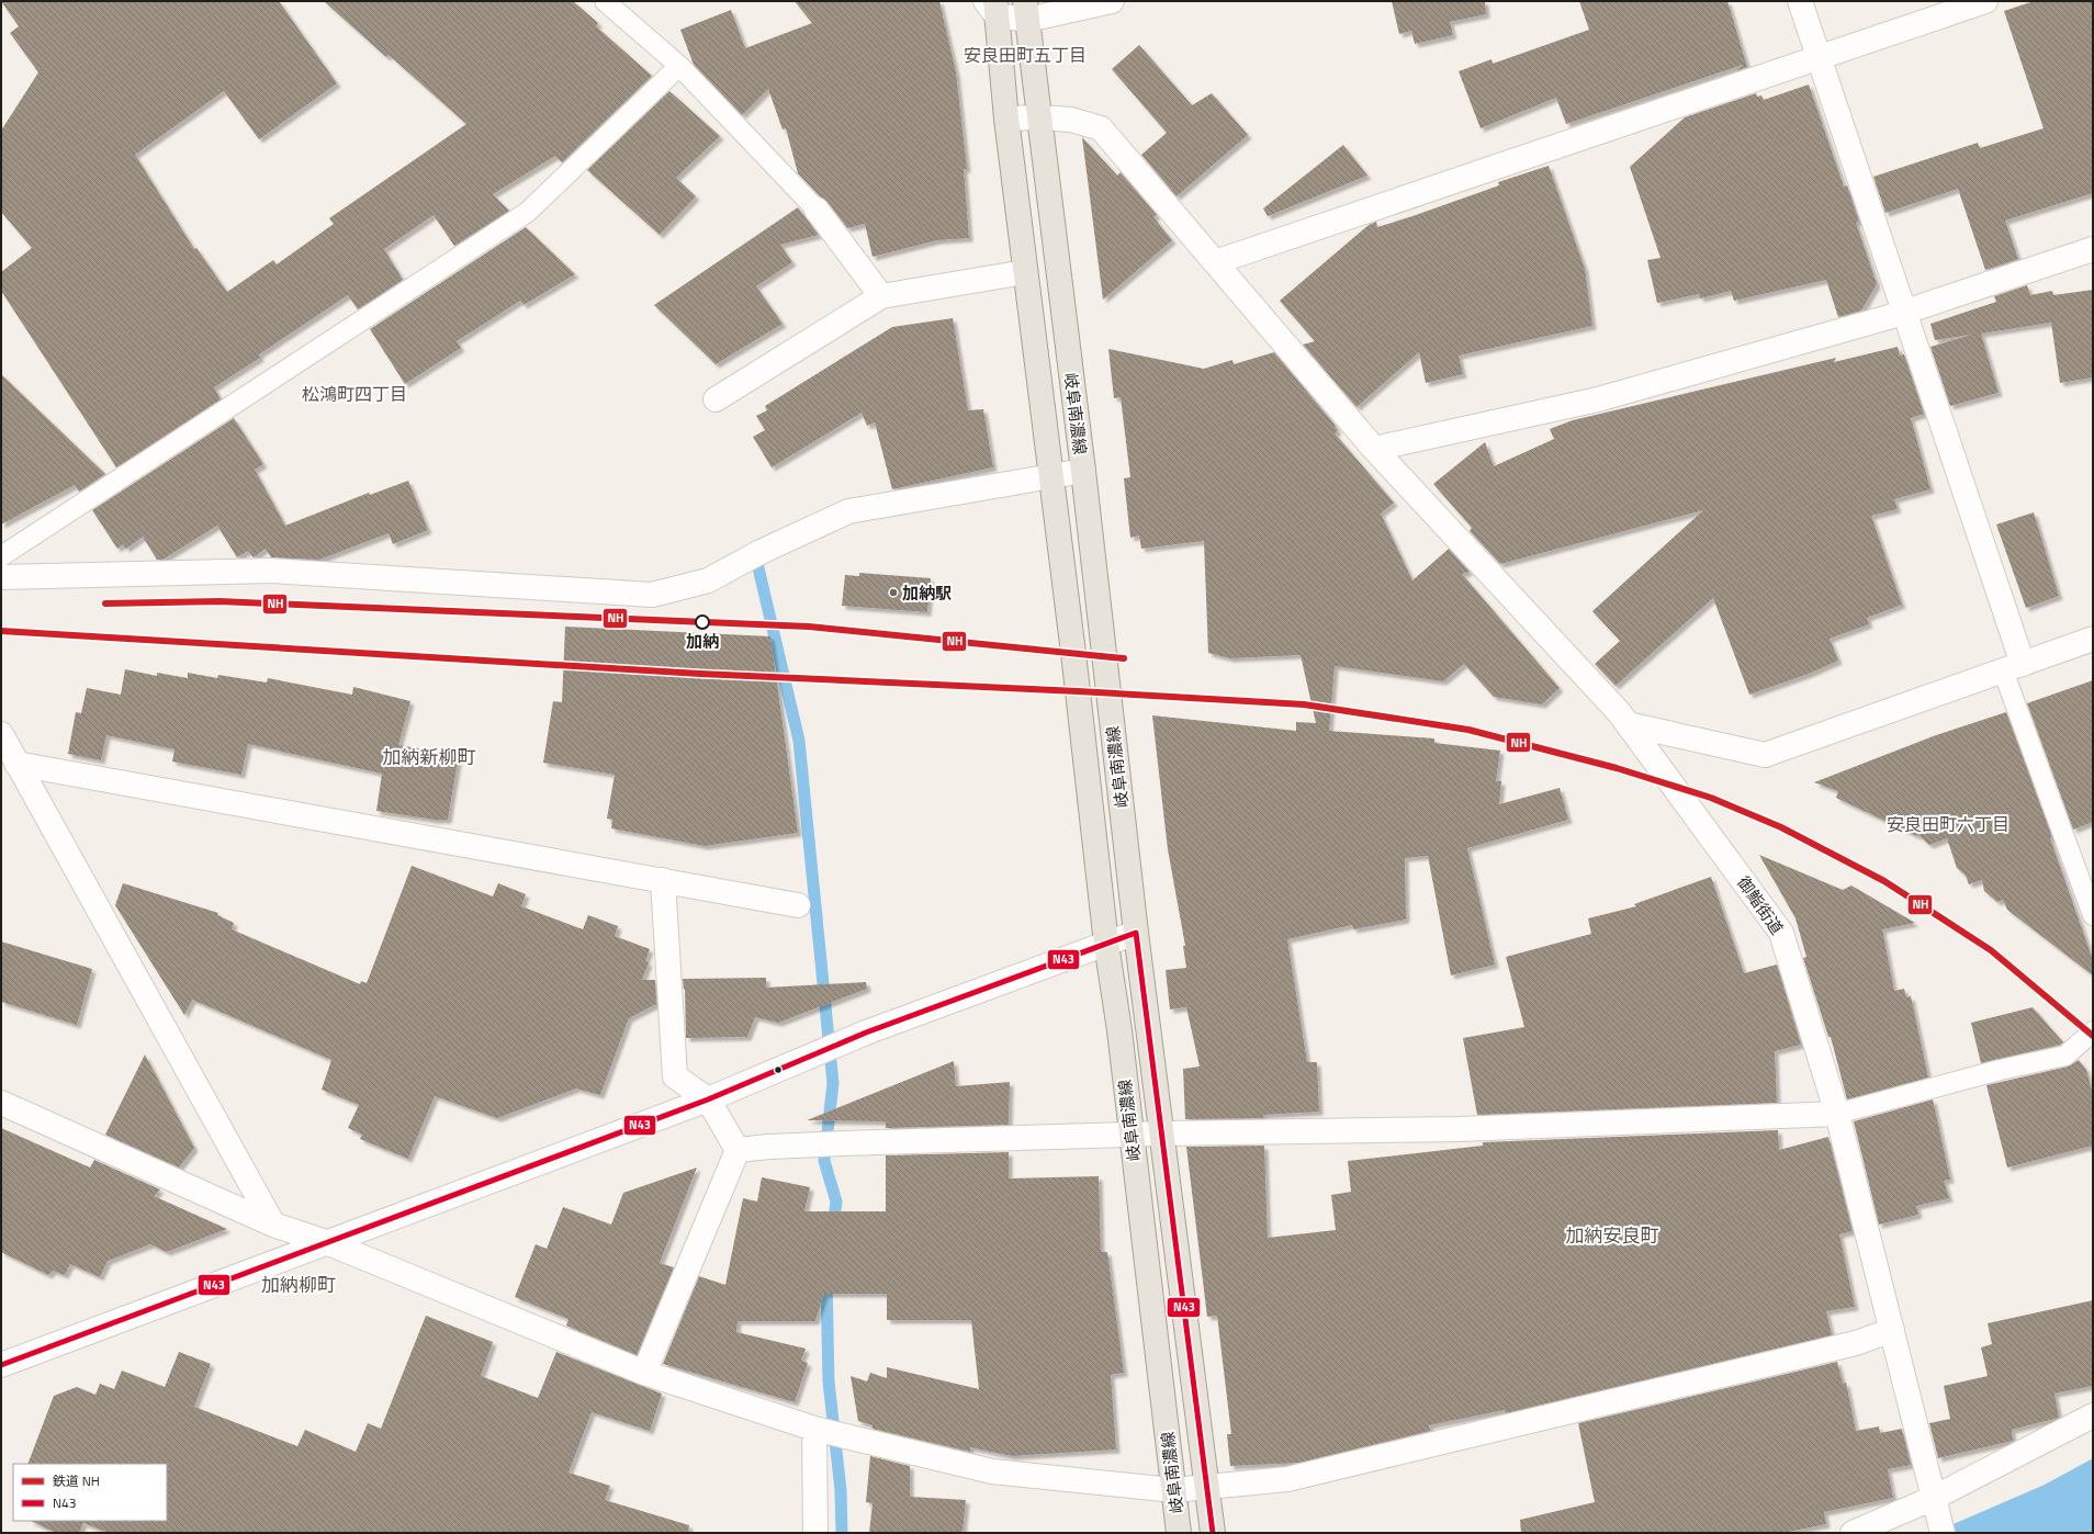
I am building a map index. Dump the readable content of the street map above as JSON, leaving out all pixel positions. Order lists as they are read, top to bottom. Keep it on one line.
{"streets":{"main road":["岐阜南濃線"],"street":["御鮨街道"]},"crossings":[["岐阜南濃線","御鮨街道"]],"districts":["安良田町五丁目","松鴻町四丁目","加納新柳町","安良田町六丁目","加納安良町","加納柳町"],"places":["加納駅","加納"],"lines":["rail line NH","transit line N43"],"legend":["鉄道 NH","N43"]}
